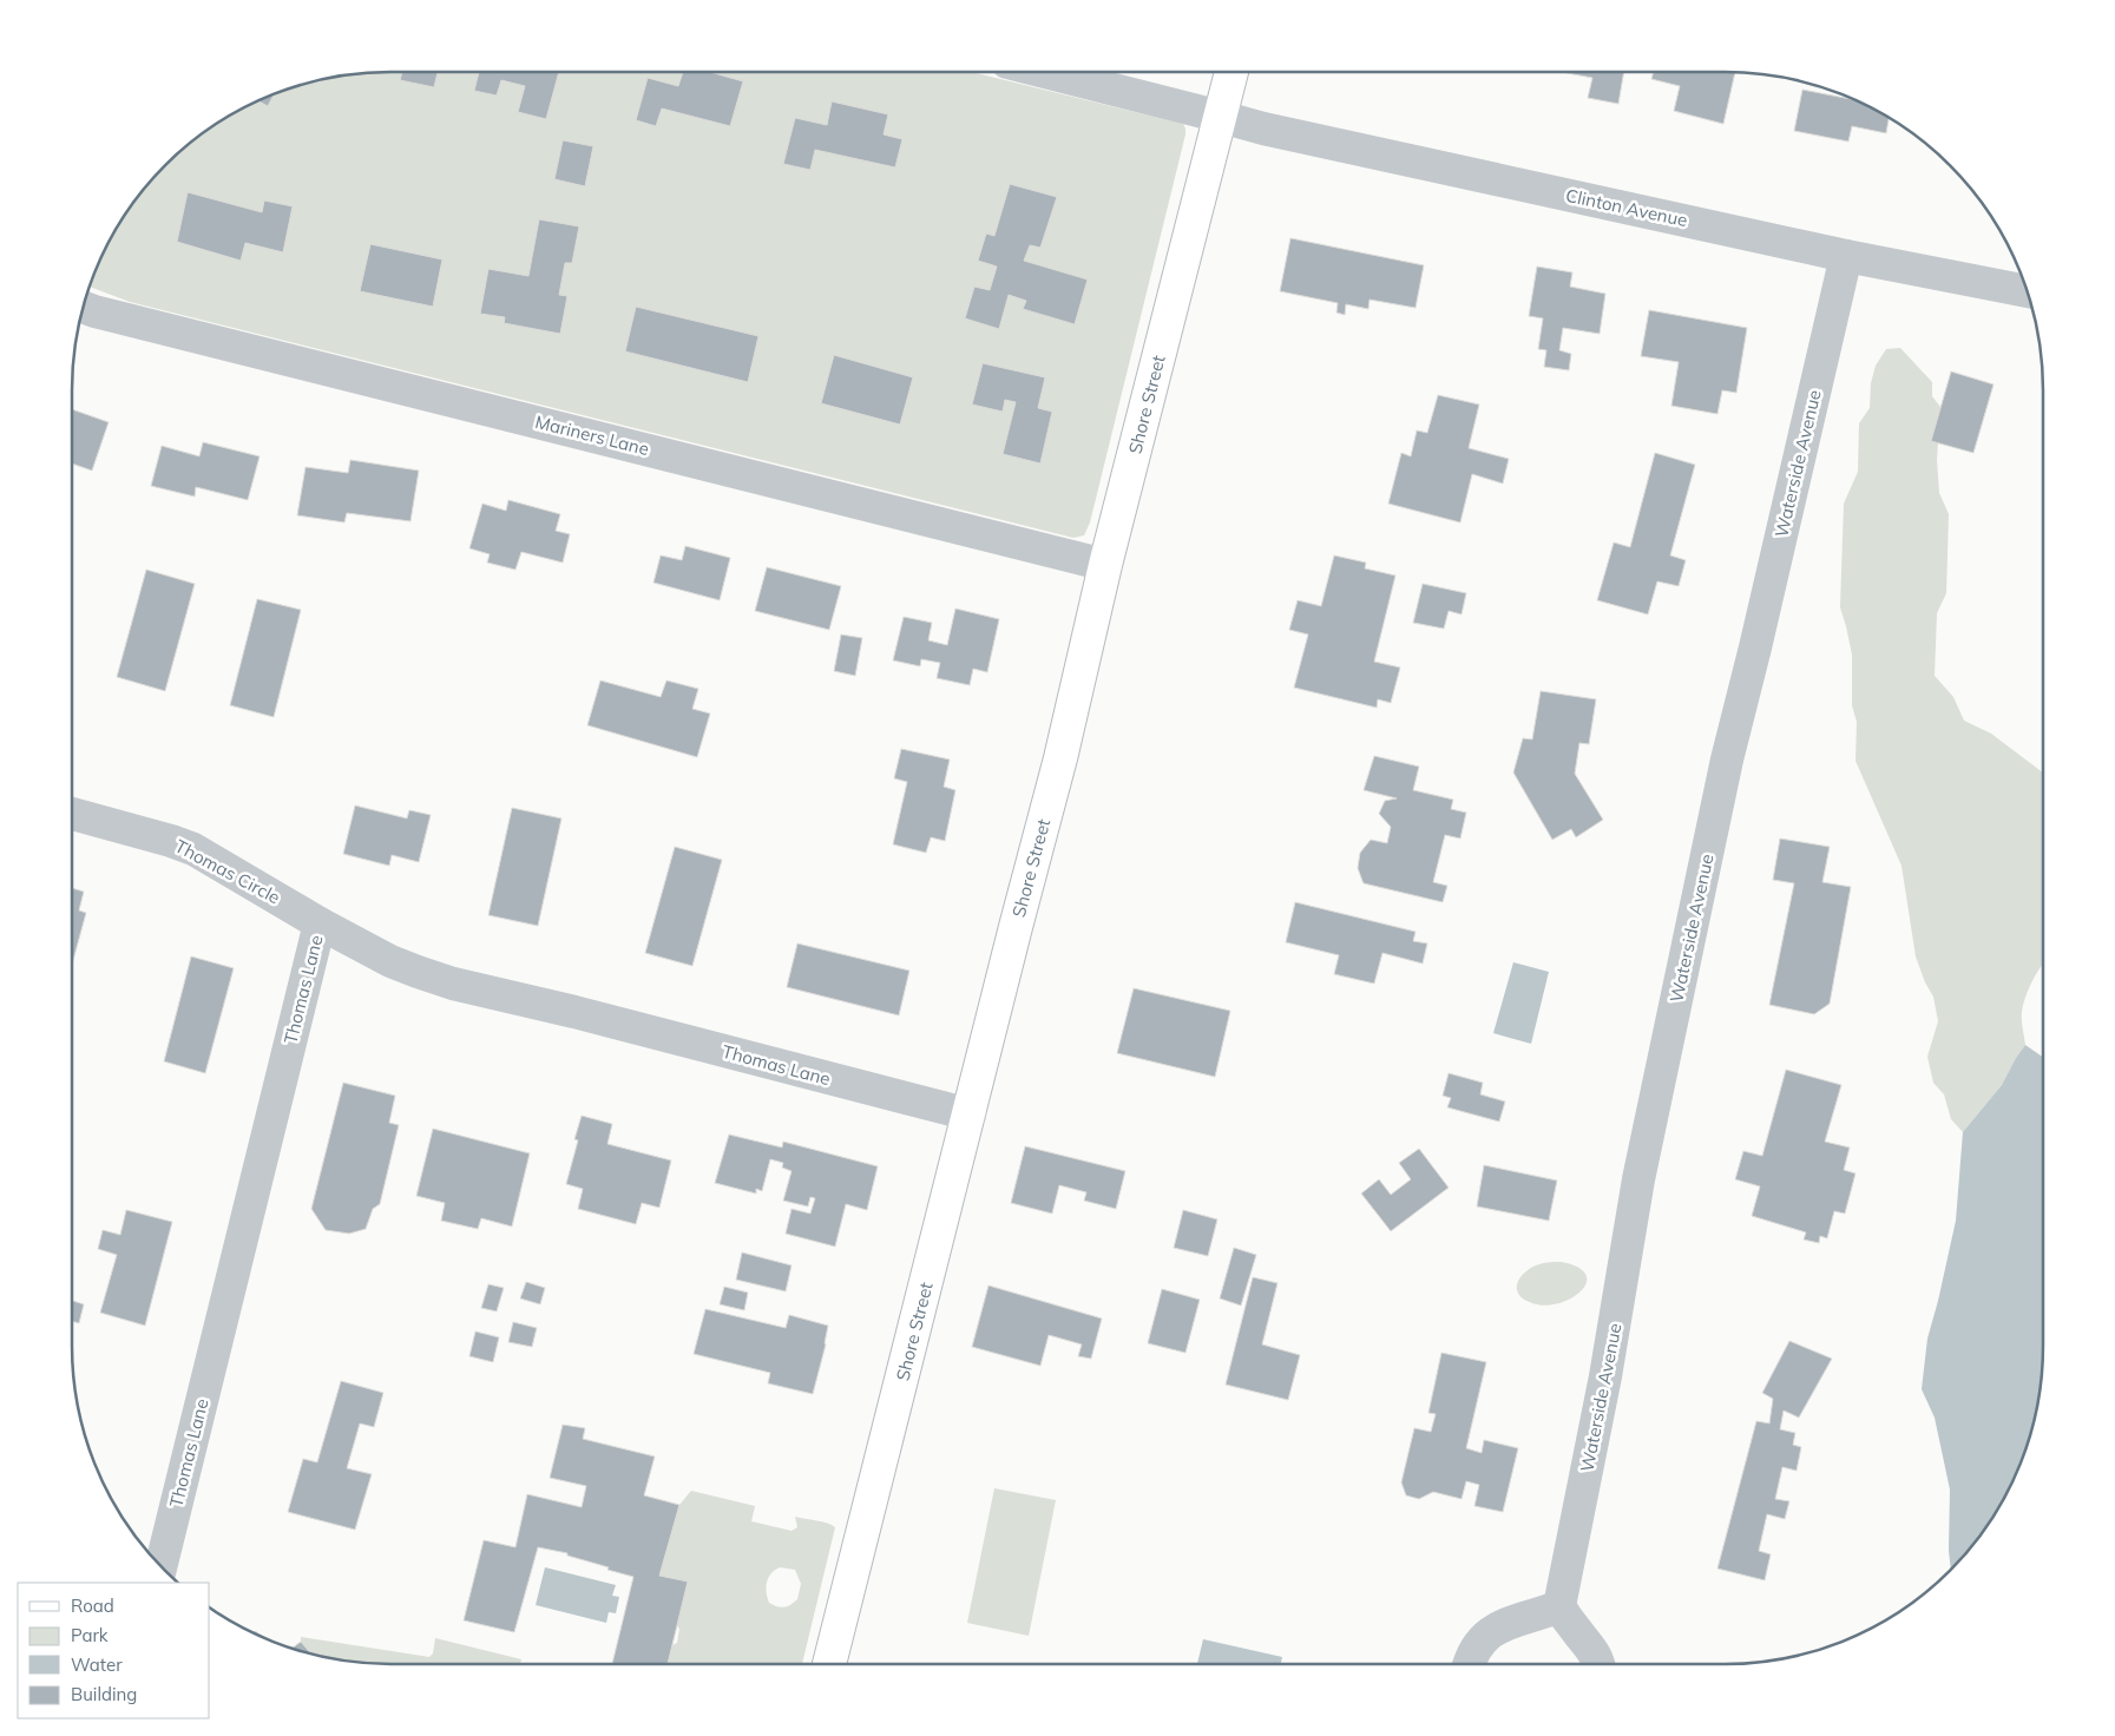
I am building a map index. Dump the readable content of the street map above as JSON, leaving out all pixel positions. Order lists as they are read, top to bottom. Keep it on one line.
{"streets":{"main road":["Shore Street"],"street":["Clinton Avenue","Mariners Lane","Waterside Avenue","Thomas Circle","Thomas Lane"]},"crossings":[["Clinton Avenue","Shore Street"],["Clinton Avenue","Waterside Avenue"],["Shore Street","Mariners Lane"],["Shore Street","Thomas Lane"],["Thomas Circle","Thomas Lane"]],"legend":["Road","Park","Water","Building"]}
